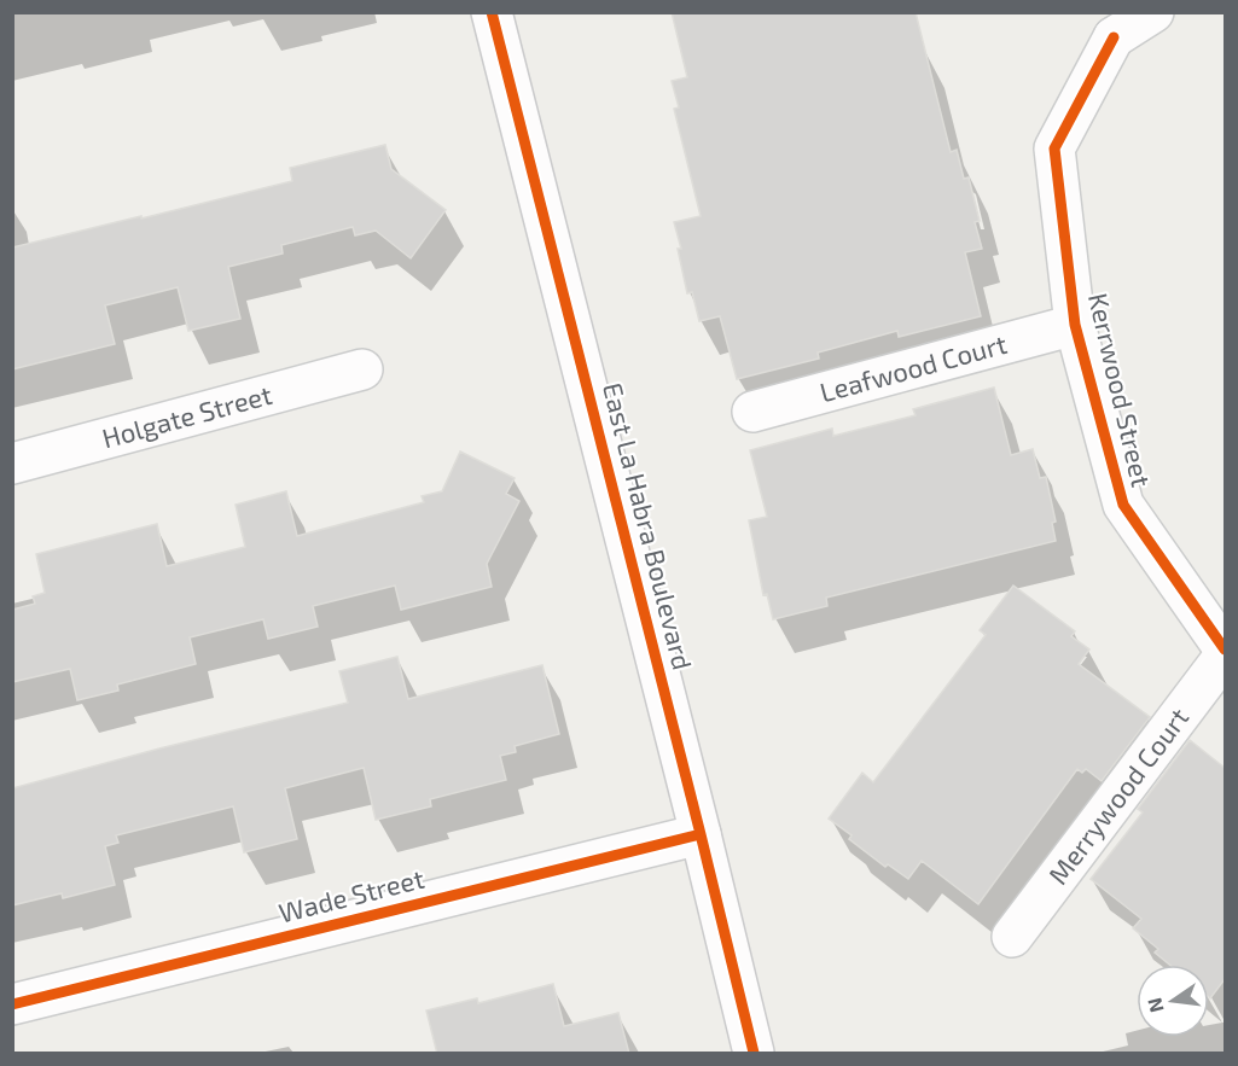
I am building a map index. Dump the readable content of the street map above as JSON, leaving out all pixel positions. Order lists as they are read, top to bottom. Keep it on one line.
{"streets":{"street":["Leafwood Court","Kerrwood Street","Holgate Street","East La Habra Boulevard","Merrywood Court","Wade Street"]},"crossings":[["Leafwood Court","Kerrwood Street"],["East La Habra Boulevard","Wade Street"]],"north":"left"}
